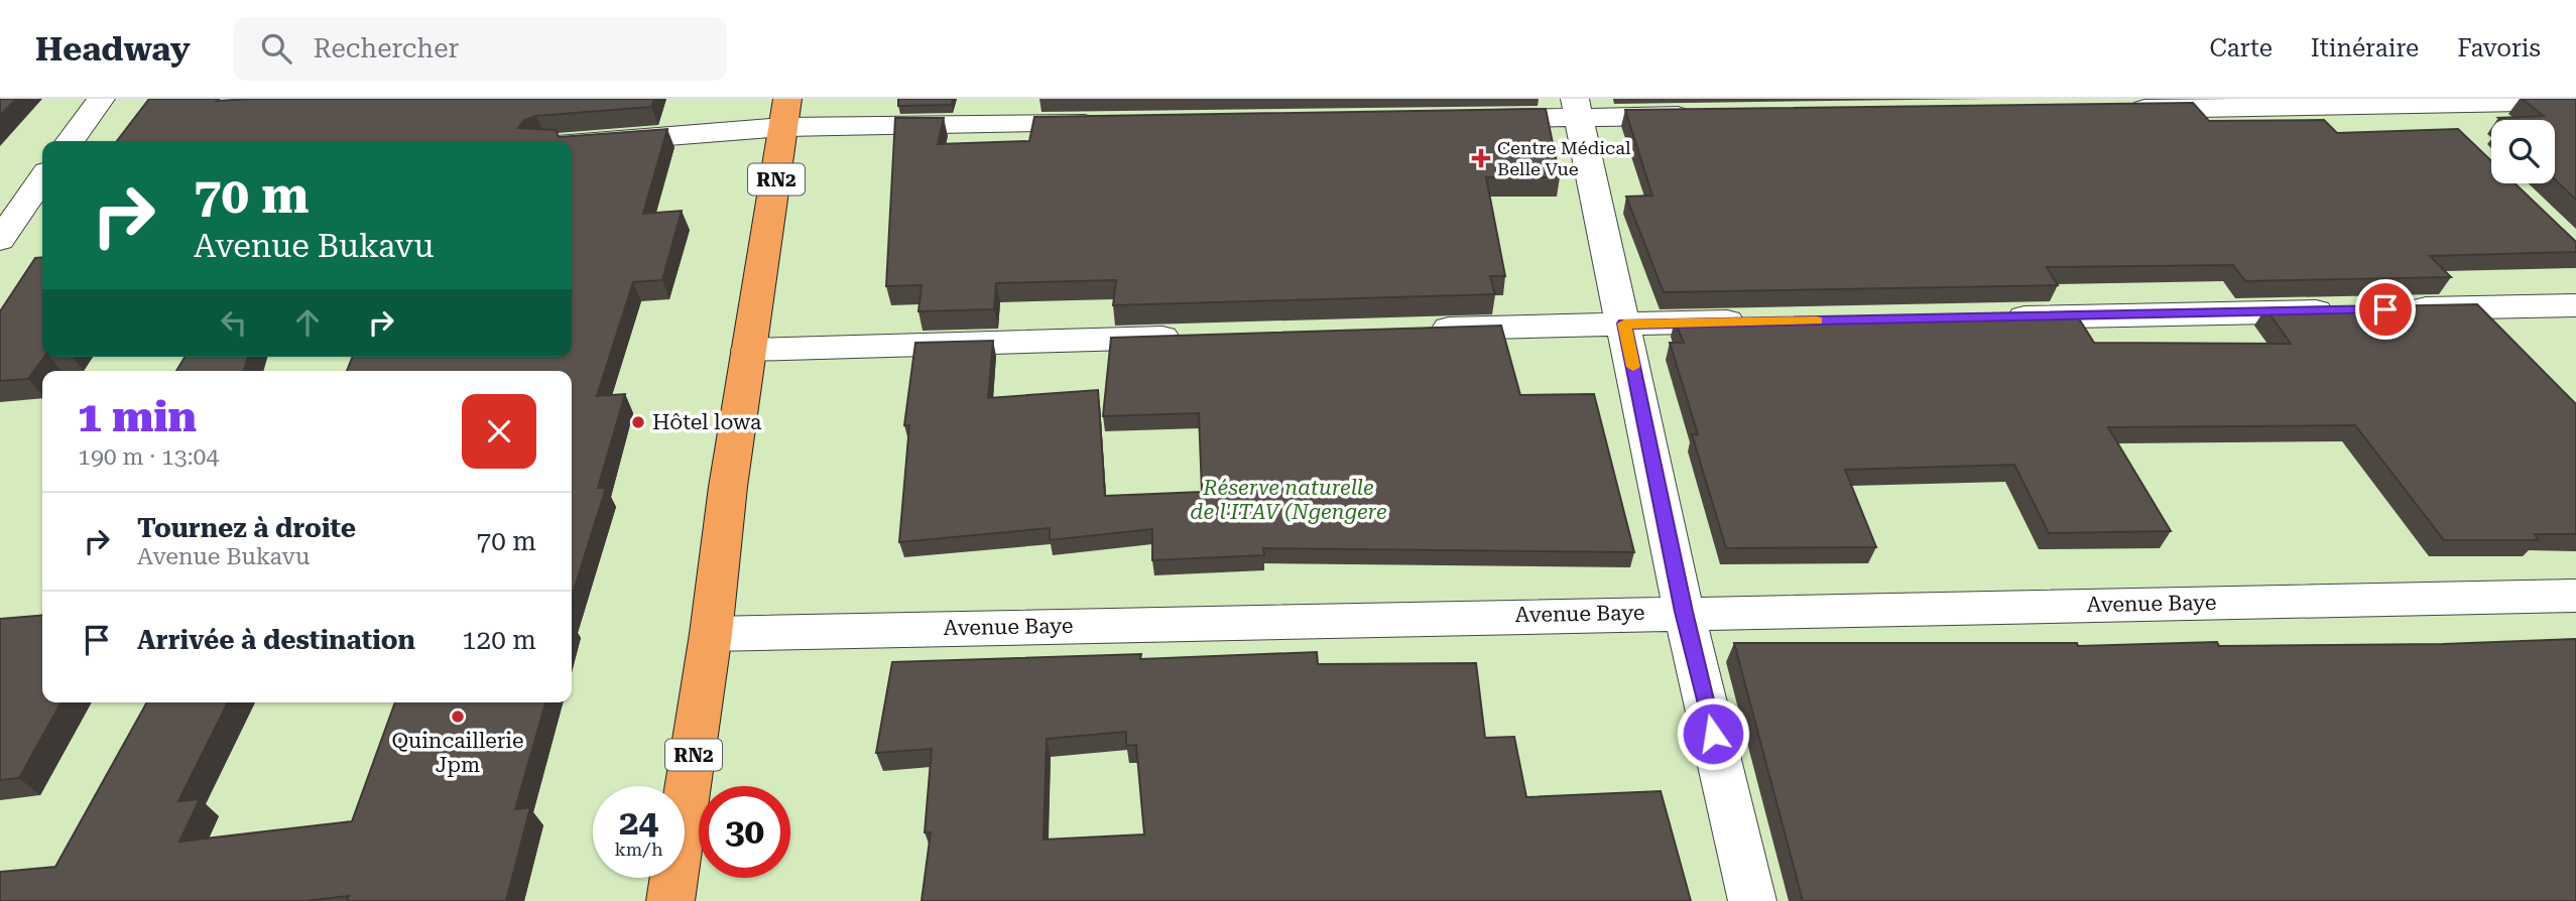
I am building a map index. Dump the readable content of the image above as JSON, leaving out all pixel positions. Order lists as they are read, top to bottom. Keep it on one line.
{"streets":{"highway":["RN2"],"street":["Avenue Baye"]},"crossings":[["RN2","Avenue Baye"]],"parks":["Réserve naturelle de l'ITAV (Ngengere"],"places":{"health":["Centre Médical Belle Vue"],"other":["Hôtel lowa","Quincaillerie Jpm"]},"page":{"header":"Headway","search":"Rechercher","nav":["Carte","Itinéraire","Favoris"],"turn":["70 m","Avenue Bukavu"],"heading":["1 min","190 m · 13:04"],"list":[{"name":"Tournez à droite","note":"Avenue Bukavu","value":"70 m"},{"name":"Arrivée à destination","value":"120 m"}],"speed":"24 km/h","limit":"30"}}
